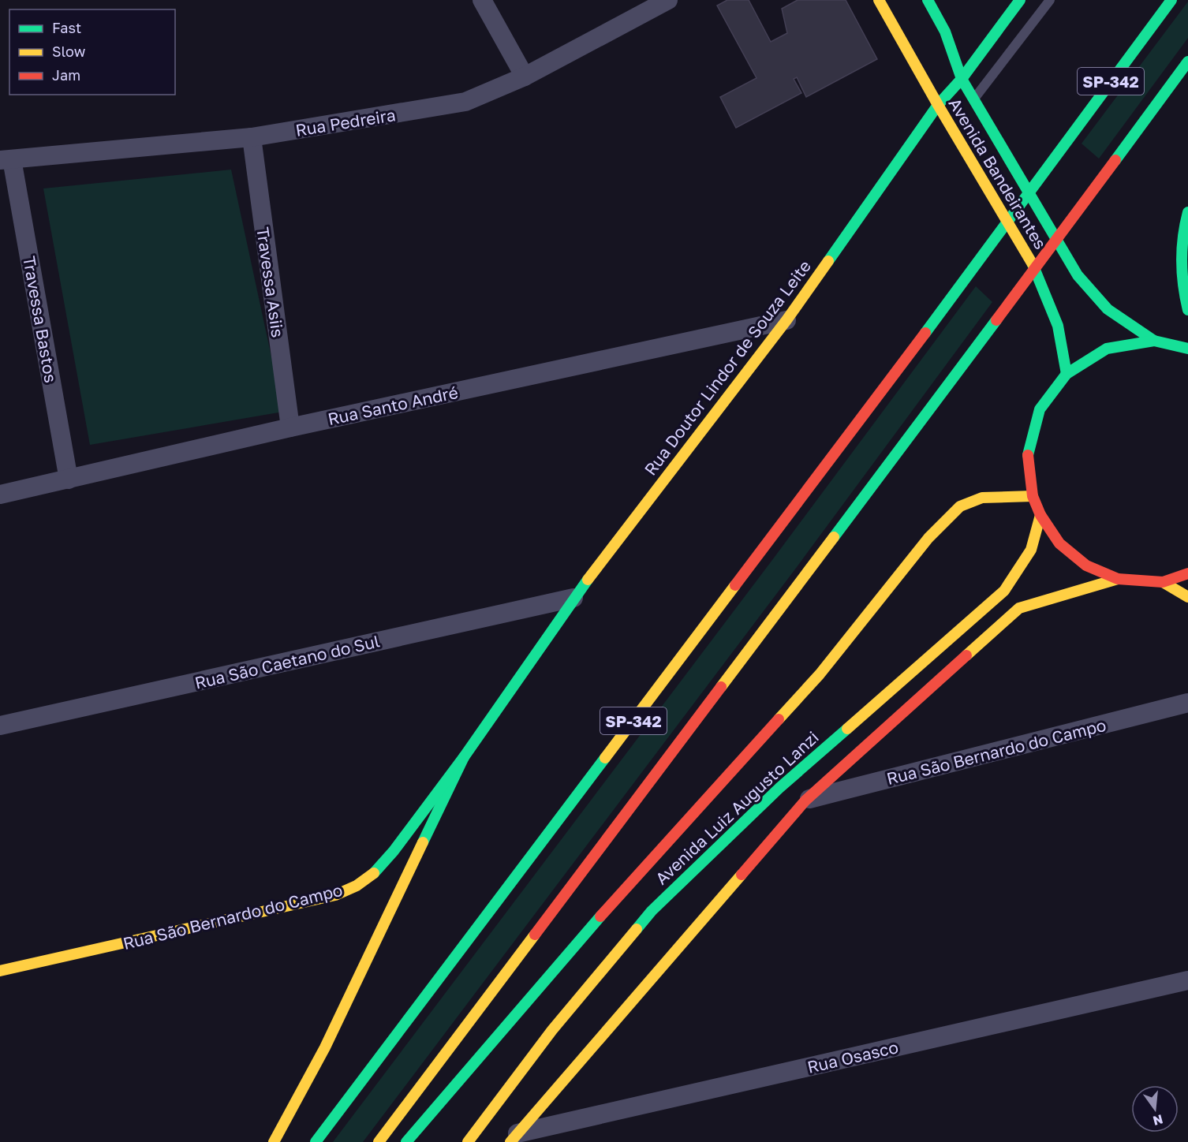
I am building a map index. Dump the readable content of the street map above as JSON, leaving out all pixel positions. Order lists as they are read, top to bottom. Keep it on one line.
{"streets":{"main road":["SP-342","Avenida Bandeirantes","Rua Doutor Lindor de Souza Leite","Rua São Bernardo do Campo","Avenida Luiz Augusto Lanzi"],"street":["Rua Pedreira","Travessa Asiis","Travessa Bastos","Rua Santo André","Rua São Caetano do Sul","Rua Osasco"]},"crossings":[["Rua Pedreira","Travessa Asiis"],["Rua Pedreira","Travessa Bastos"],["Avenida Bandeirantes","Rua Doutor Lindor de Souza Leite"],["Avenida Bandeirantes","Avenida Luiz Augusto Lanzi"],["Travessa Asiis","Rua Santo André"],["Travessa Bastos","Rua Santo André"],["Rua Doutor Lindor de Souza Leite","Rua Santo André"],["Rua Doutor Lindor de Souza Leite","Rua São Caetano do Sul"],["Rua Doutor Lindor de Souza Leite","Rua São Bernardo do Campo"]],"legend":["Fast","Slow","Jam"],"north":"bottom"}
